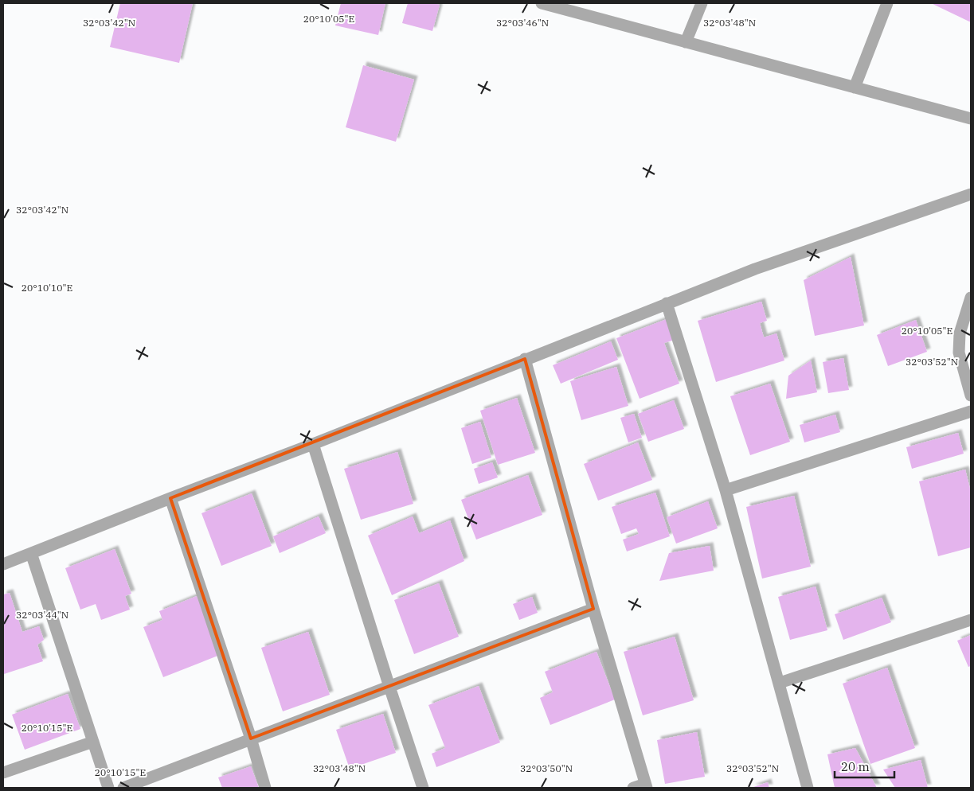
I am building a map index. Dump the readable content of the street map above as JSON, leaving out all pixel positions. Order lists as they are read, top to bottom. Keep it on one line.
{"scale_bar":"20 m","coordinates":["20°10'05\"E","32°03'42\"N","32°03'46\"N","32°03'48\"N","20°10'10\"E","32°03'52\"N","32°03'44\"N","20°10'15\"E","32°03'50\"N"]}
